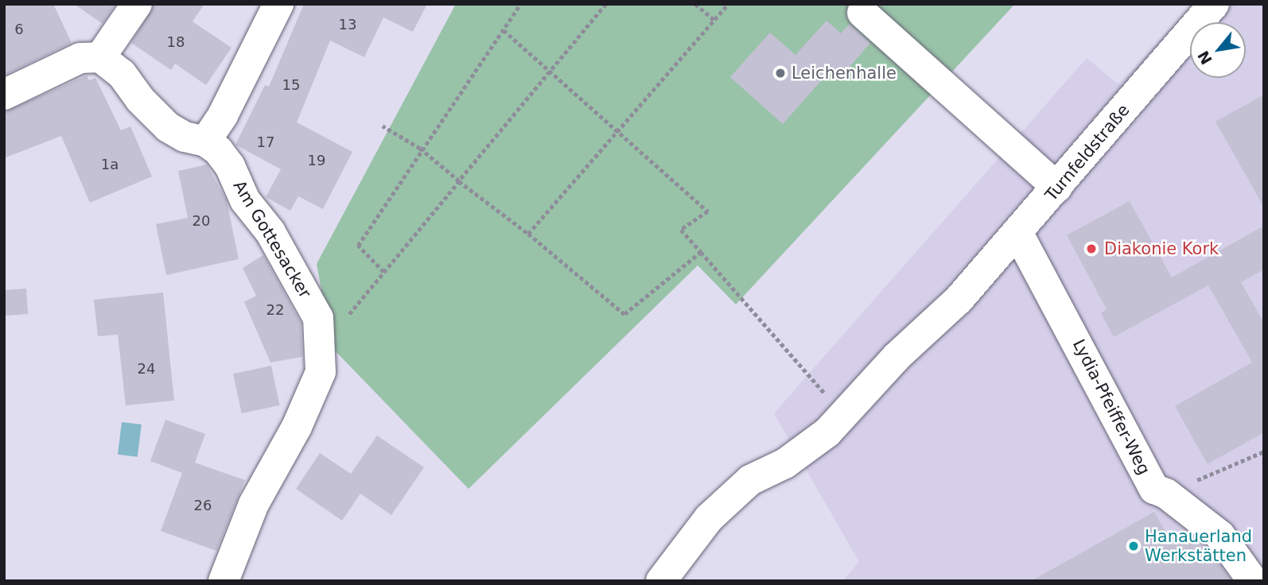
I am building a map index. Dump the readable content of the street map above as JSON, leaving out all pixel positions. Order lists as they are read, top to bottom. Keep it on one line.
{"streets":{"street":["Turnfeldstraße","Am Gottesacker","Lydia-Pfeiffer-Weg"]},"crossings":[["Turnfeldstraße","Lydia-Pfeiffer-Weg"]],"places":["Leichenhalle","Diakonie Kork","Hanauerland Werkstätten"],"house_numbers":["13","6","18","15","17","19","1a","20","22","24","26"],"north":"bottom left"}
